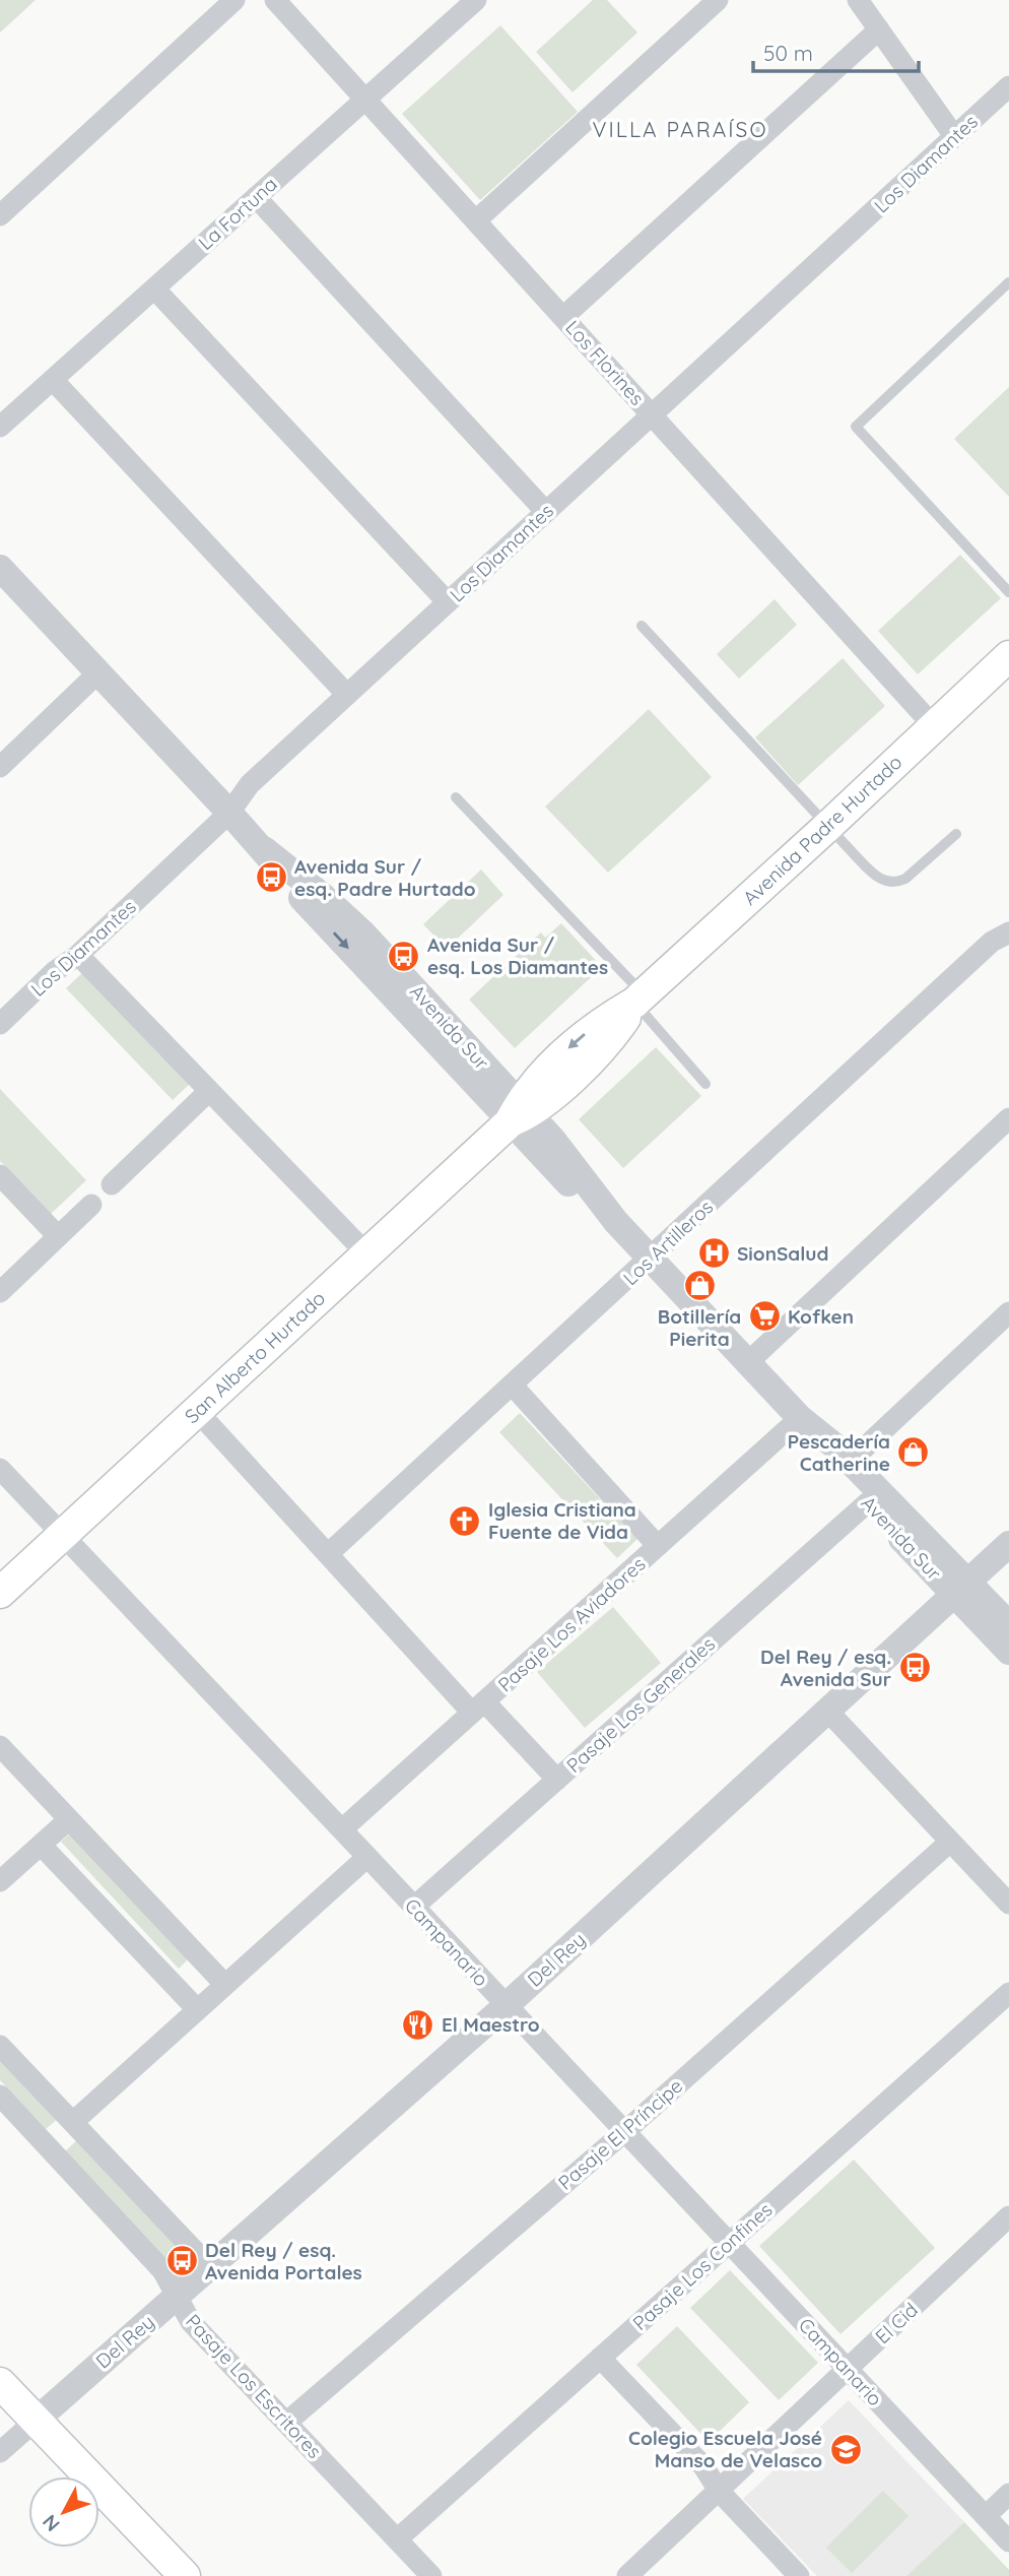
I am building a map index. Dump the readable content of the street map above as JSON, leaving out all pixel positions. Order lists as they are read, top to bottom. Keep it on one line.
{"streets":{"main road":["Avenida Padre Hurtado","San Alberto Hurtado"],"street":["Los Diamantes","La Fortuna","Los Florines","Avenida Sur","Los Artilleros","Pasaje Los Aviadores","Pasaje Los Generales","Campanario","Del Rey","Pasaje El Príncipe","Pasaje Los Confines","El Cid","Pasaje Los Escritores"]},"crossings":[["Los Diamantes","Los Florines"],["Los Diamantes","Avenida Sur"],["La Fortuna","Los Florines"],["Los Florines","Avenida Padre Hurtado"],["Avenida Padre Hurtado","Avenida Sur"],["Avenida Padre Hurtado","San Alberto Hurtado"],["Avenida Sur","Los Artilleros"],["Avenida Sur","San Alberto Hurtado"],["Avenida Sur","Pasaje Los Aviadores"],["Avenida Sur","Pasaje Los Generales"],["Avenida Sur","Del Rey"],["San Alberto Hurtado","Campanario"],["Pasaje Los Aviadores","Campanario"],["Pasaje Los Generales","Campanario"],["Campanario","Del Rey"],["Campanario","Pasaje El Príncipe"],["Campanario","Pasaje Los Confines"],["Campanario","El Cid"],["Del Rey","Pasaje Los Escritores"],["Pasaje El Príncipe","Pasaje Los Escritores"],["Pasaje Los Confines","Pasaje Los Escritores"]],"districts":["VILLA PARAÍSO"],"places":{"bus stop":["Avenida Sur / esq. Padre Hurtado","Avenida Sur / esq. Los Diamantes","Del Rey / esq. Avenida Sur","Del Rey / esq. Avenida Portales"],"hospital":["SionSalud"],"shop":["Botillería Pierita","Pescadería Catherine"],"supermarket":["Kofken"],"church":["Iglesia Cristiana Fuente de Vida"],"restaurant":["El Maestro"],"school or university":["Colegio Escuela José Manso de Velasco"]},"scale_bar":"50 m","north":"bottom left"}
